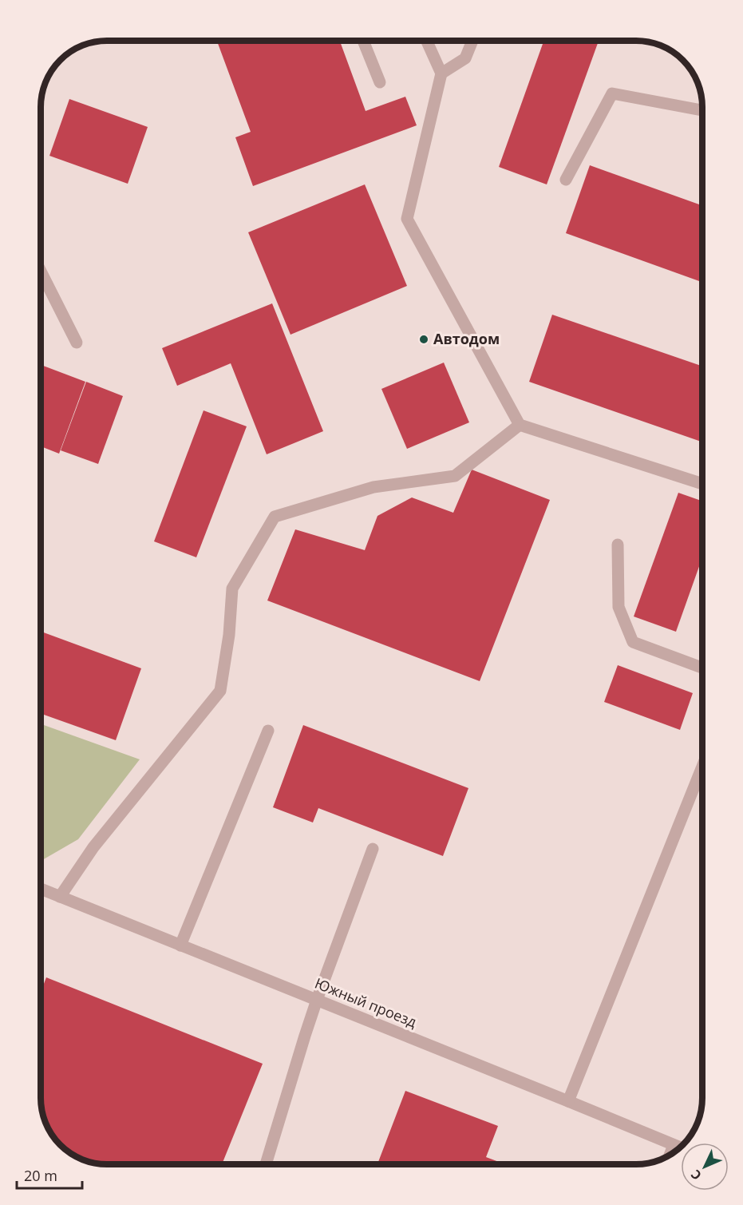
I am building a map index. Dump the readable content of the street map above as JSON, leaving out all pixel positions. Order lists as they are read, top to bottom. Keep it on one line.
{"streets":{"street":["Южный проезд"]},"places":["Автодом"],"scale_bar":"20 m","north":"bottom left"}
